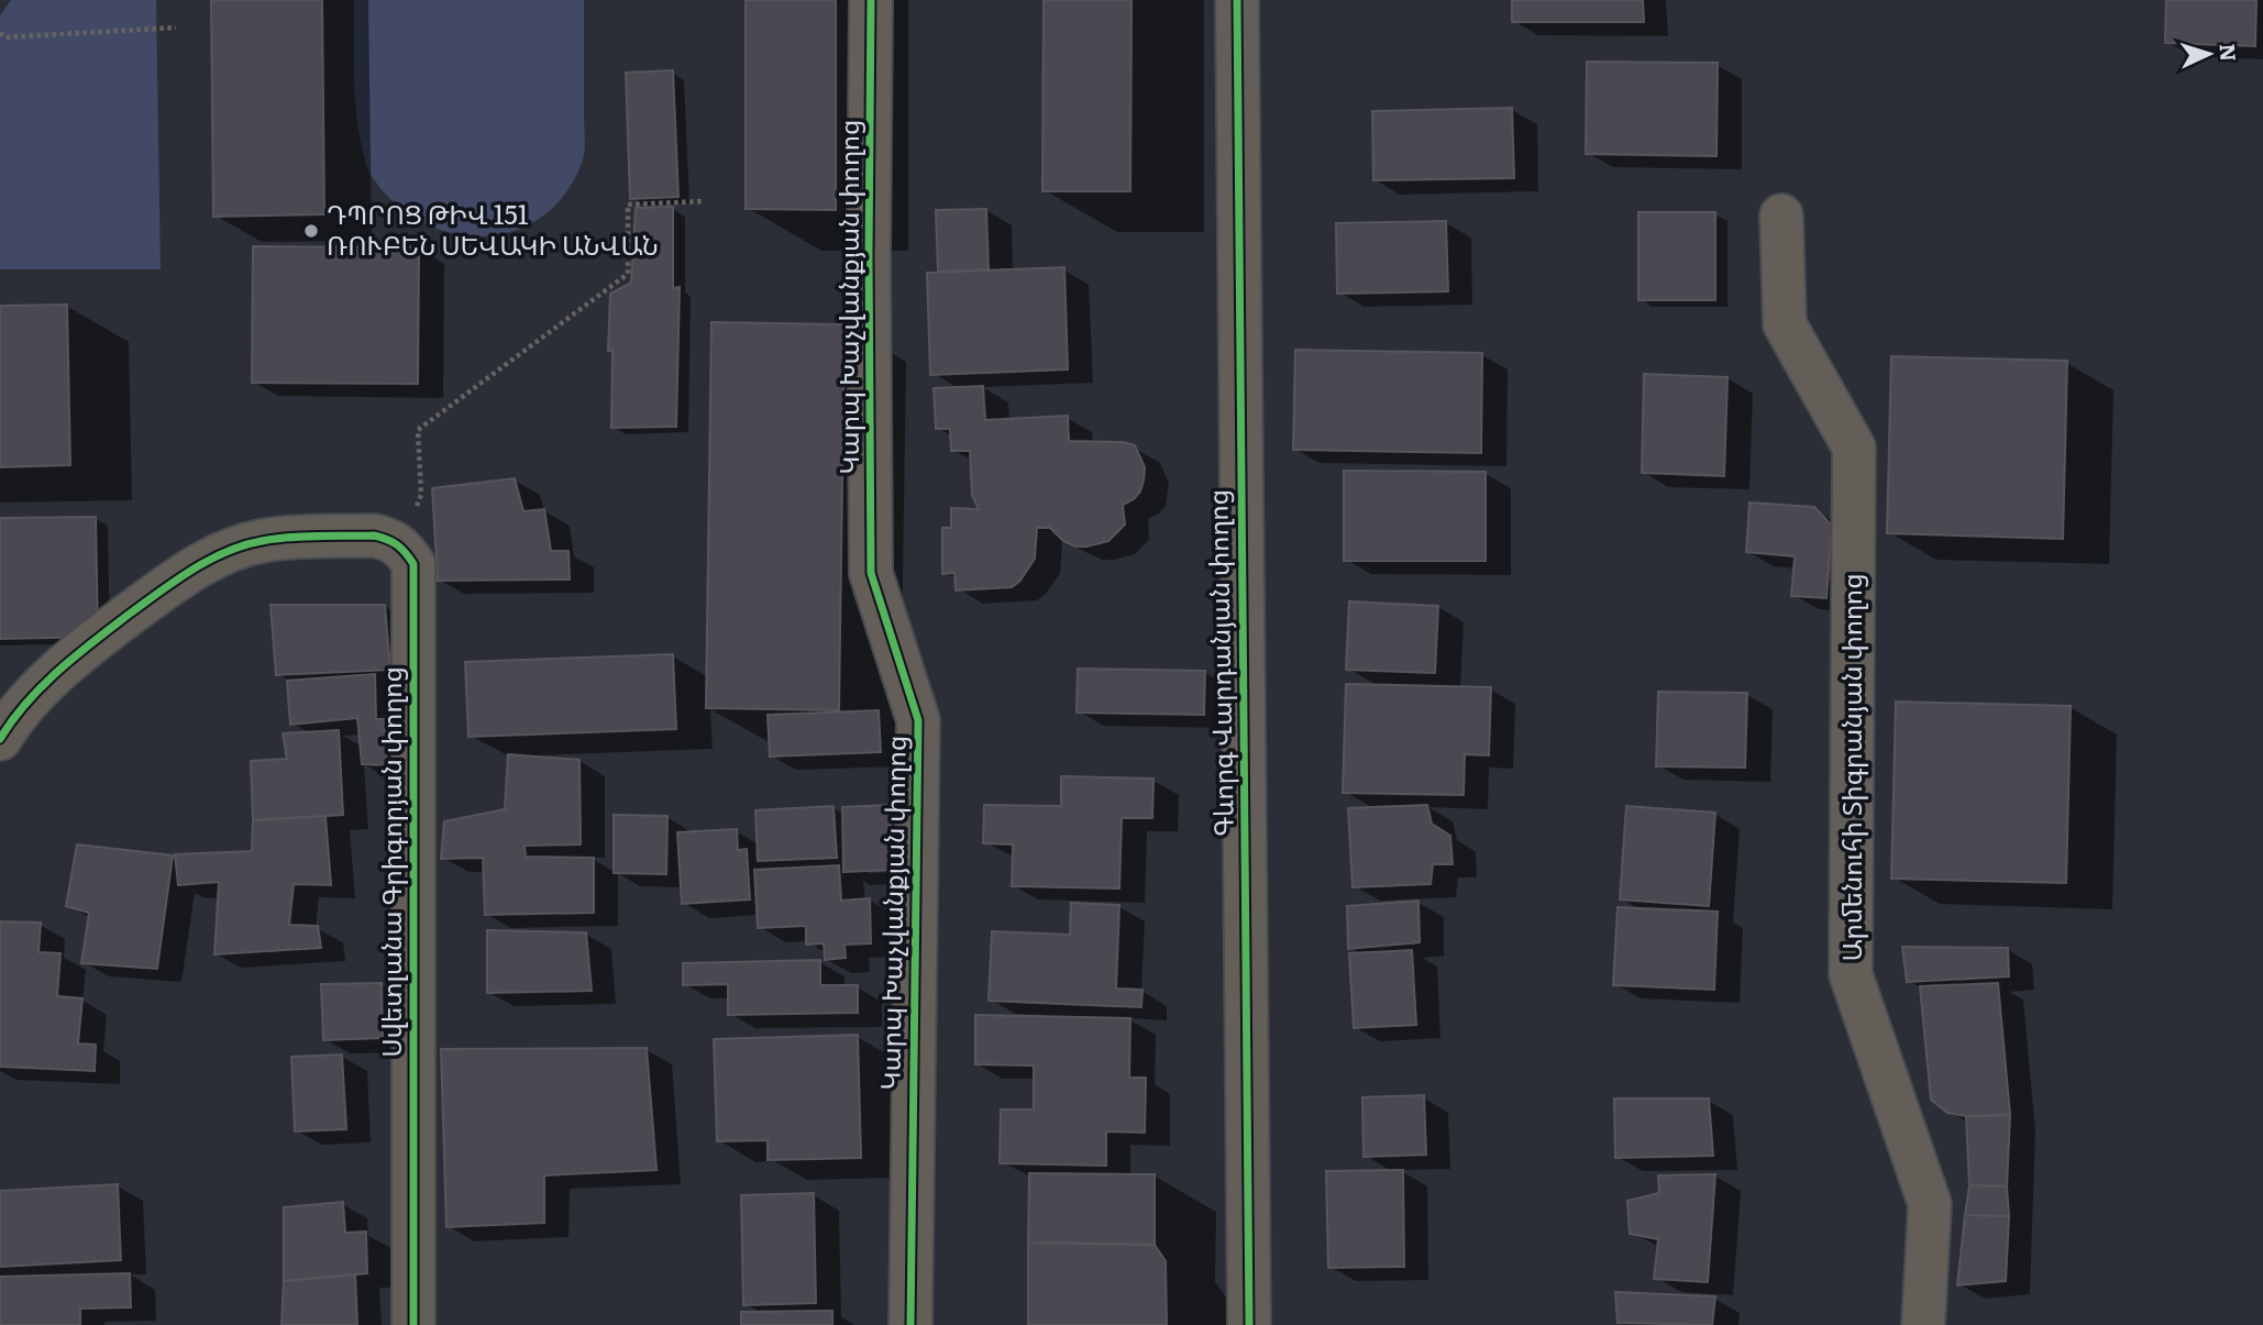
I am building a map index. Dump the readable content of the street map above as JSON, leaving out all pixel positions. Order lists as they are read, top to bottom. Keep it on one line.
{"streets":{"street":["Կարպ Խաչվանքյան փողոց","Գևորգ Վարդանյան փողոց","Արմենուհի Տիգրանյան փողոց","Սվետլանա Գրիգորյան փողոց"]},"places":["ԴՊՐՈՑ ԹԻՎ 151 ՌՈՒԲԵՆ ՍԵՎԱԿԻ ԱՆՎԱՆ"],"north":"right"}
